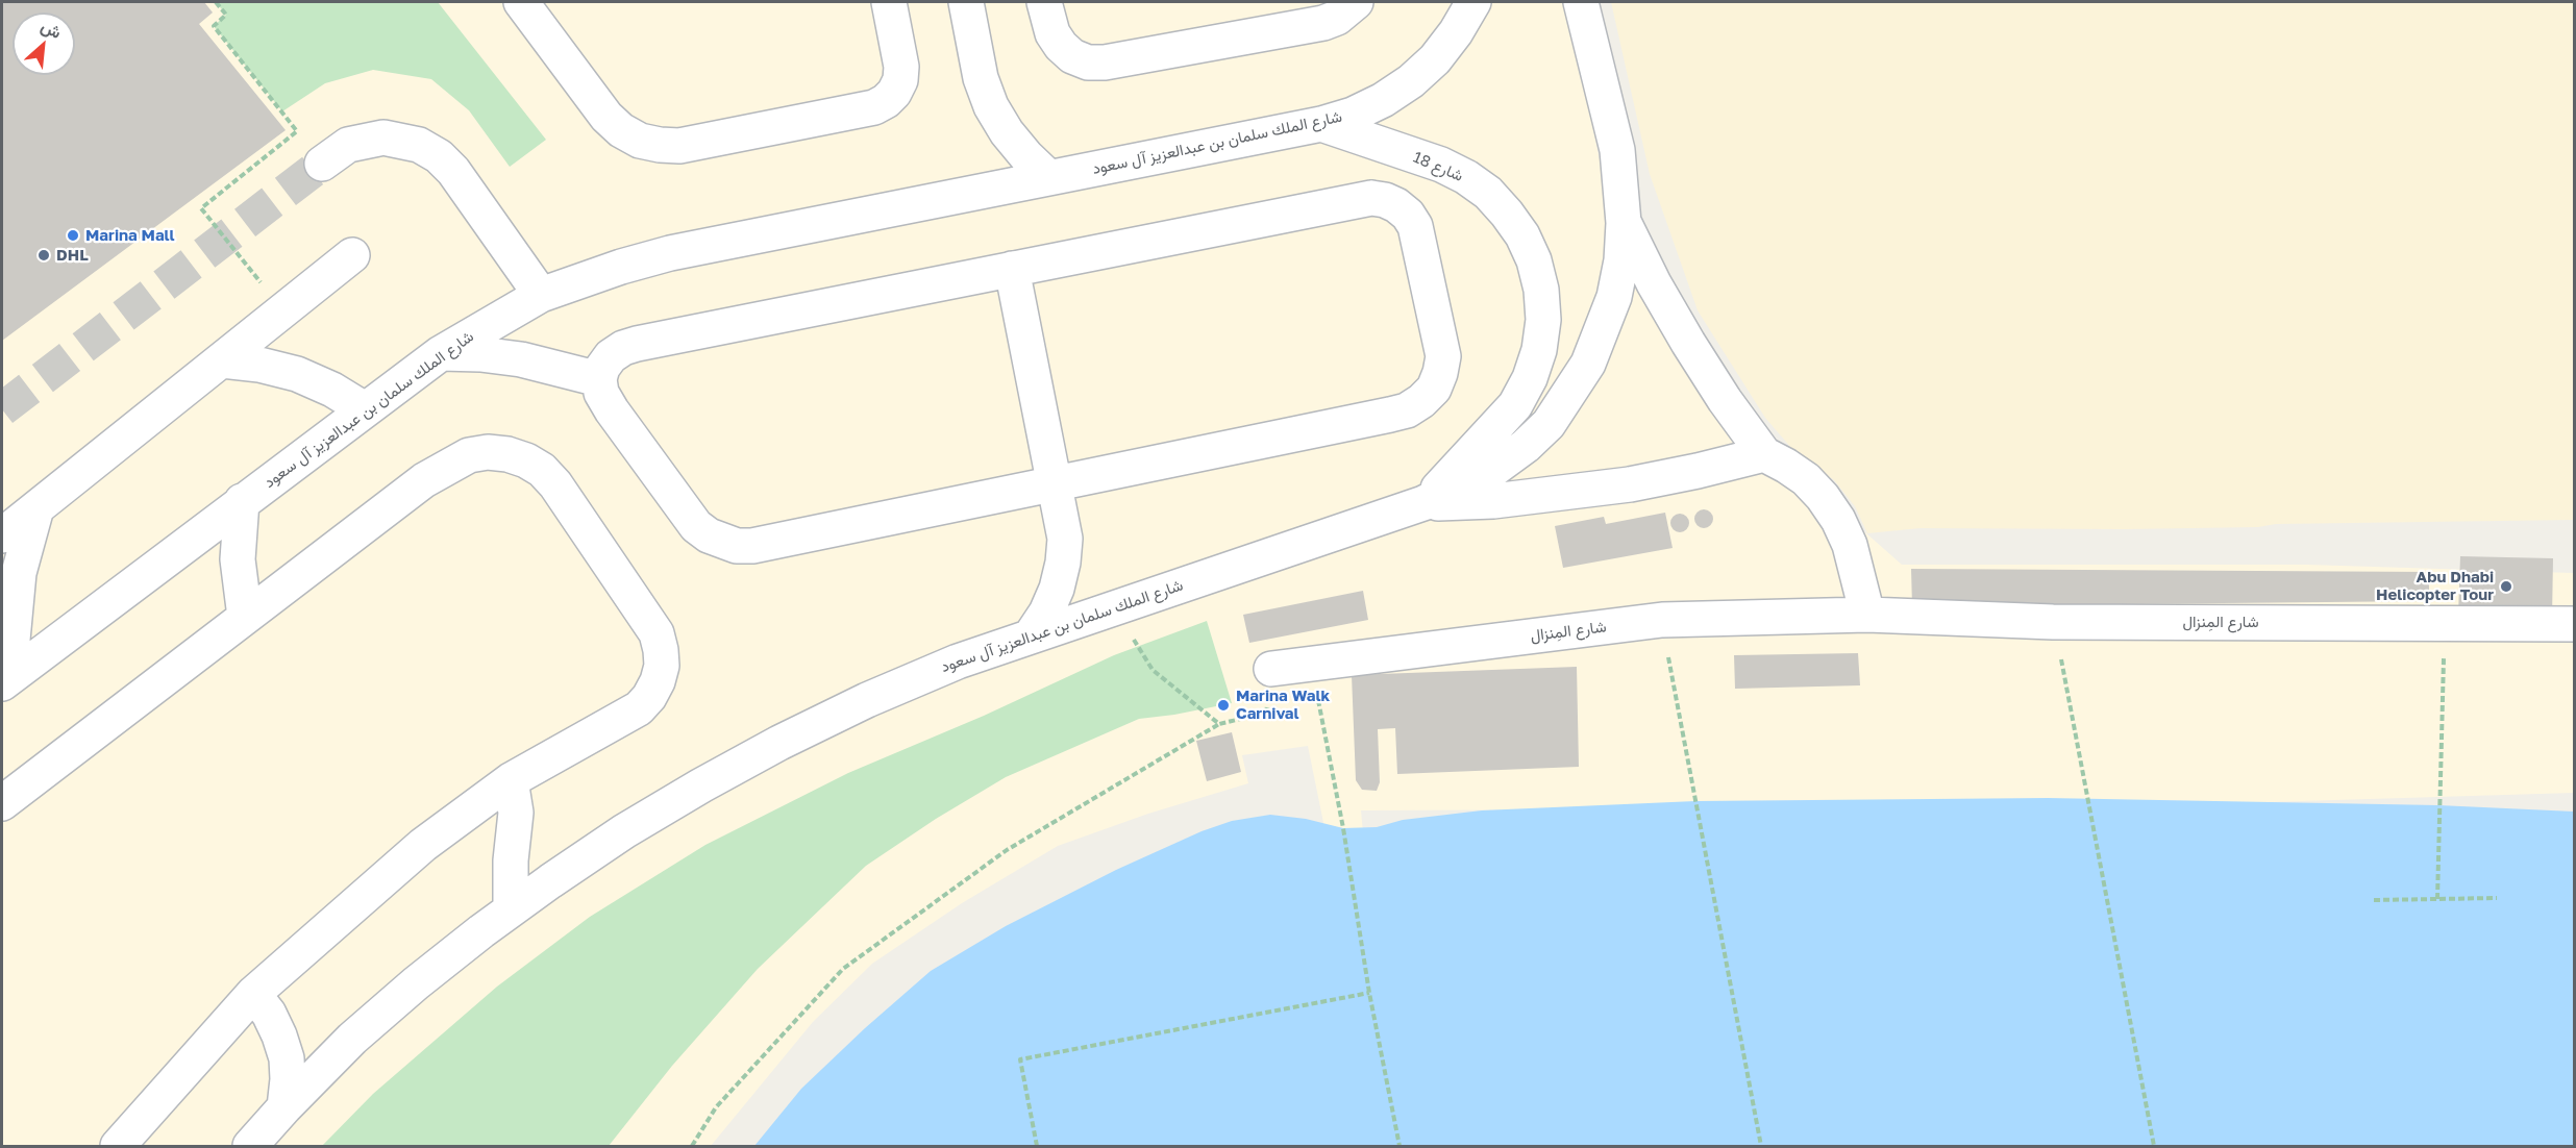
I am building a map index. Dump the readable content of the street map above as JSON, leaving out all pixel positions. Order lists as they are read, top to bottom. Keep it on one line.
{"streets":{"street":["شارع الملك سلمان بن عبدالعزيز آل سعود","شارع 18","شارع المِنزال"]},"crossings":[["شارع الملك سلمان بن عبدالعزيز آل سعود","شارع 18"]],"places":["Marina Mall","DHL","Abu Dhabi Helicopter Tour","Marina Walk Carnival"],"north":"top right"}
